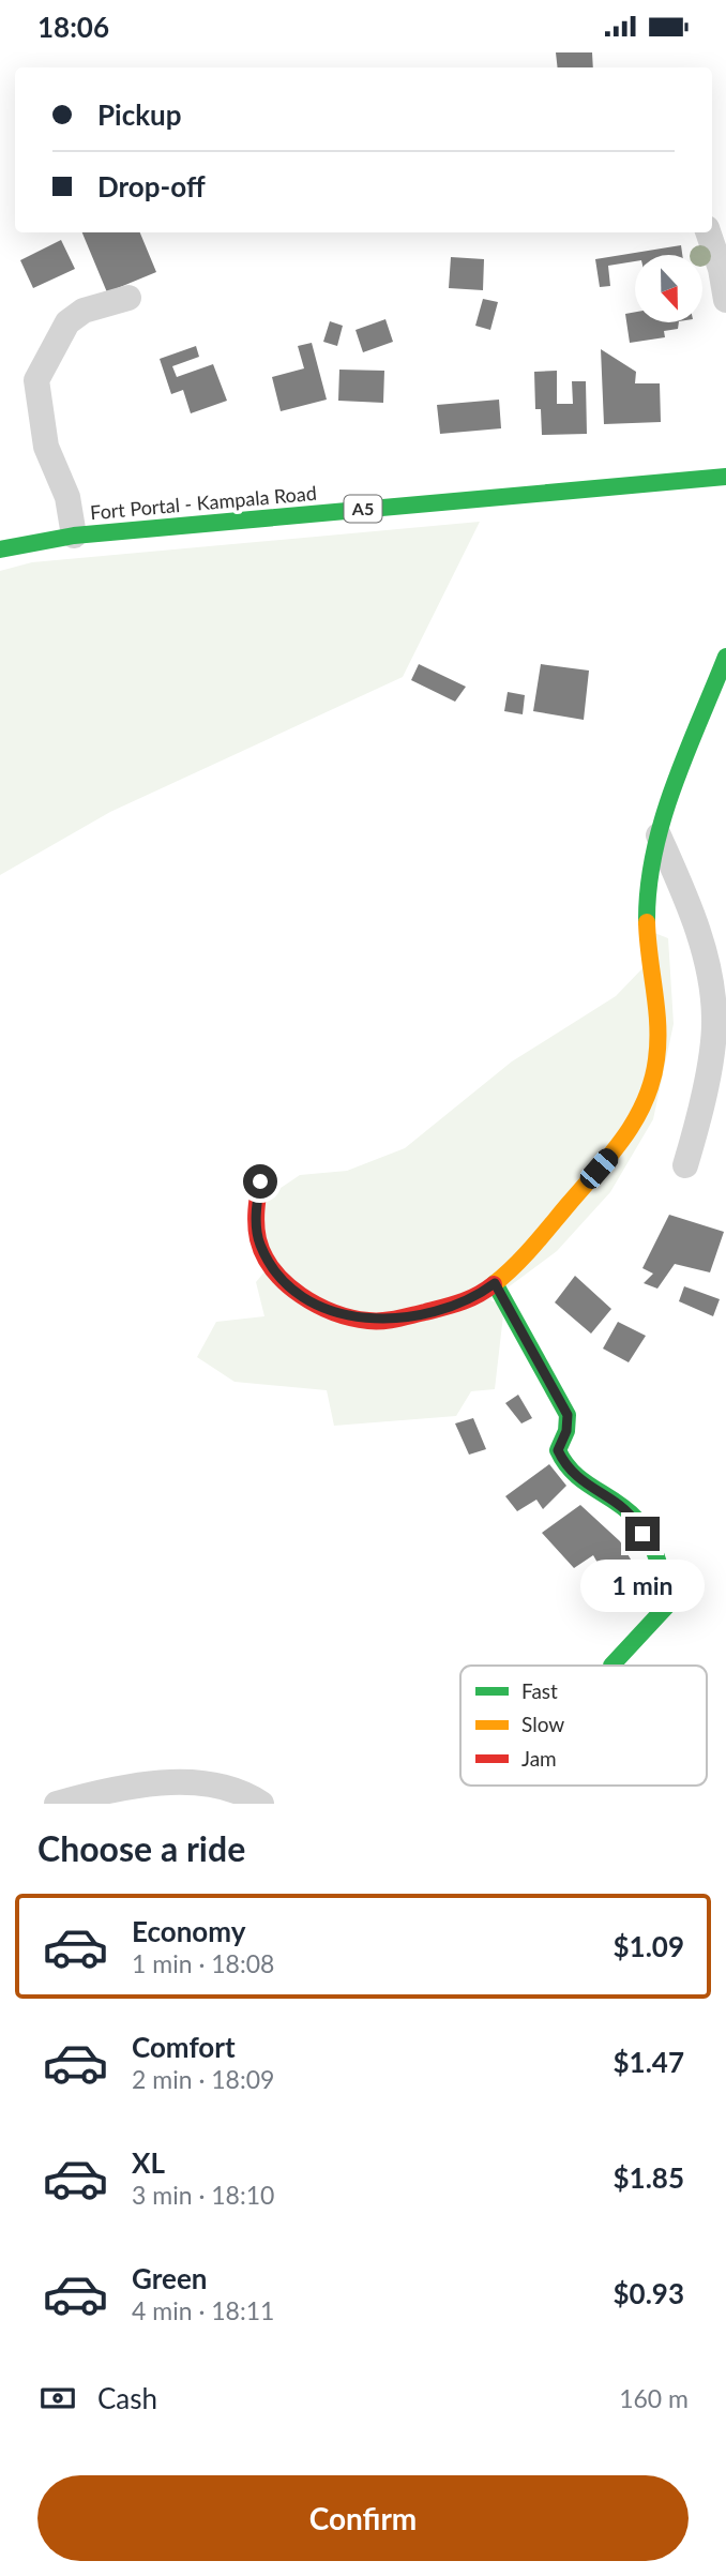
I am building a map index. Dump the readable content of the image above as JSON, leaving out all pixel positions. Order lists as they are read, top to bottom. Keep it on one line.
{"streets":{"main road":["Fort Portal - Kampala Road","A5"]},"legend":["Fast","Slow","Jam"],"north":"bottom","page":{"status":"18:06","banner":["Pickup","Drop-off"],"bubble":"1 min","heading":"Choose a ride","list":[{"name":"Economy","note":"1 min · 18:08","value":"$1.09"},{"name":"Comfort","note":"2 min · 18:09","value":"$1.47"},{"name":"XL","note":"3 min · 18:10","value":"$1.85"},{"name":"Green","note":"4 min · 18:11","value":"$0.93"}],"pay":["Cash","160 m"],"buttons":"Confirm"}}
